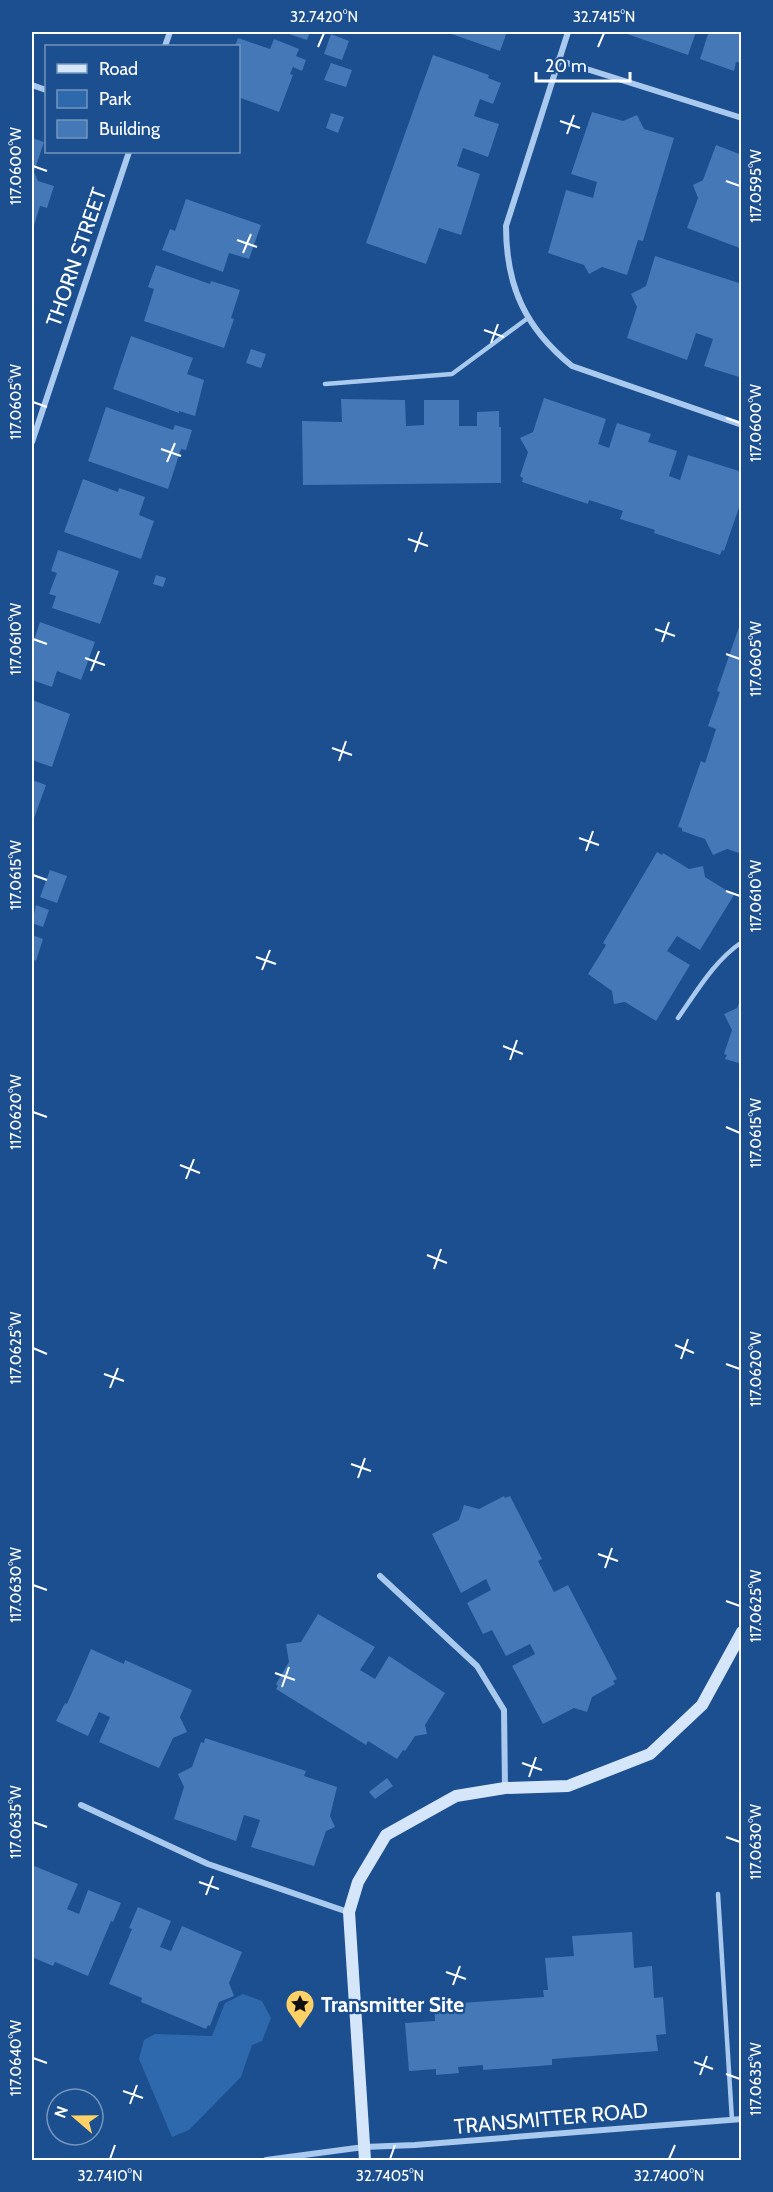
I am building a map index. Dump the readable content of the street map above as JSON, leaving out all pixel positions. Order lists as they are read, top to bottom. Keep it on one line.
{"streets":{"street":["THORN STREET","TRANSMITTER ROAD"]},"places":{"place":["Transmitter Site"]},"legend":["Road","Park","Building"],"scale_bar":"20 m","north":"left","coordinates":["32.7420°N","32.7415°N","117.0600°W","117.0595°W","117.0605°W","117.0610°W","117.0615°W","117.0620°W","117.0625°W","117.0630°W","117.0635°W","117.0640°W","32.7410°N","32.7405°N","32.7400°N"]}
